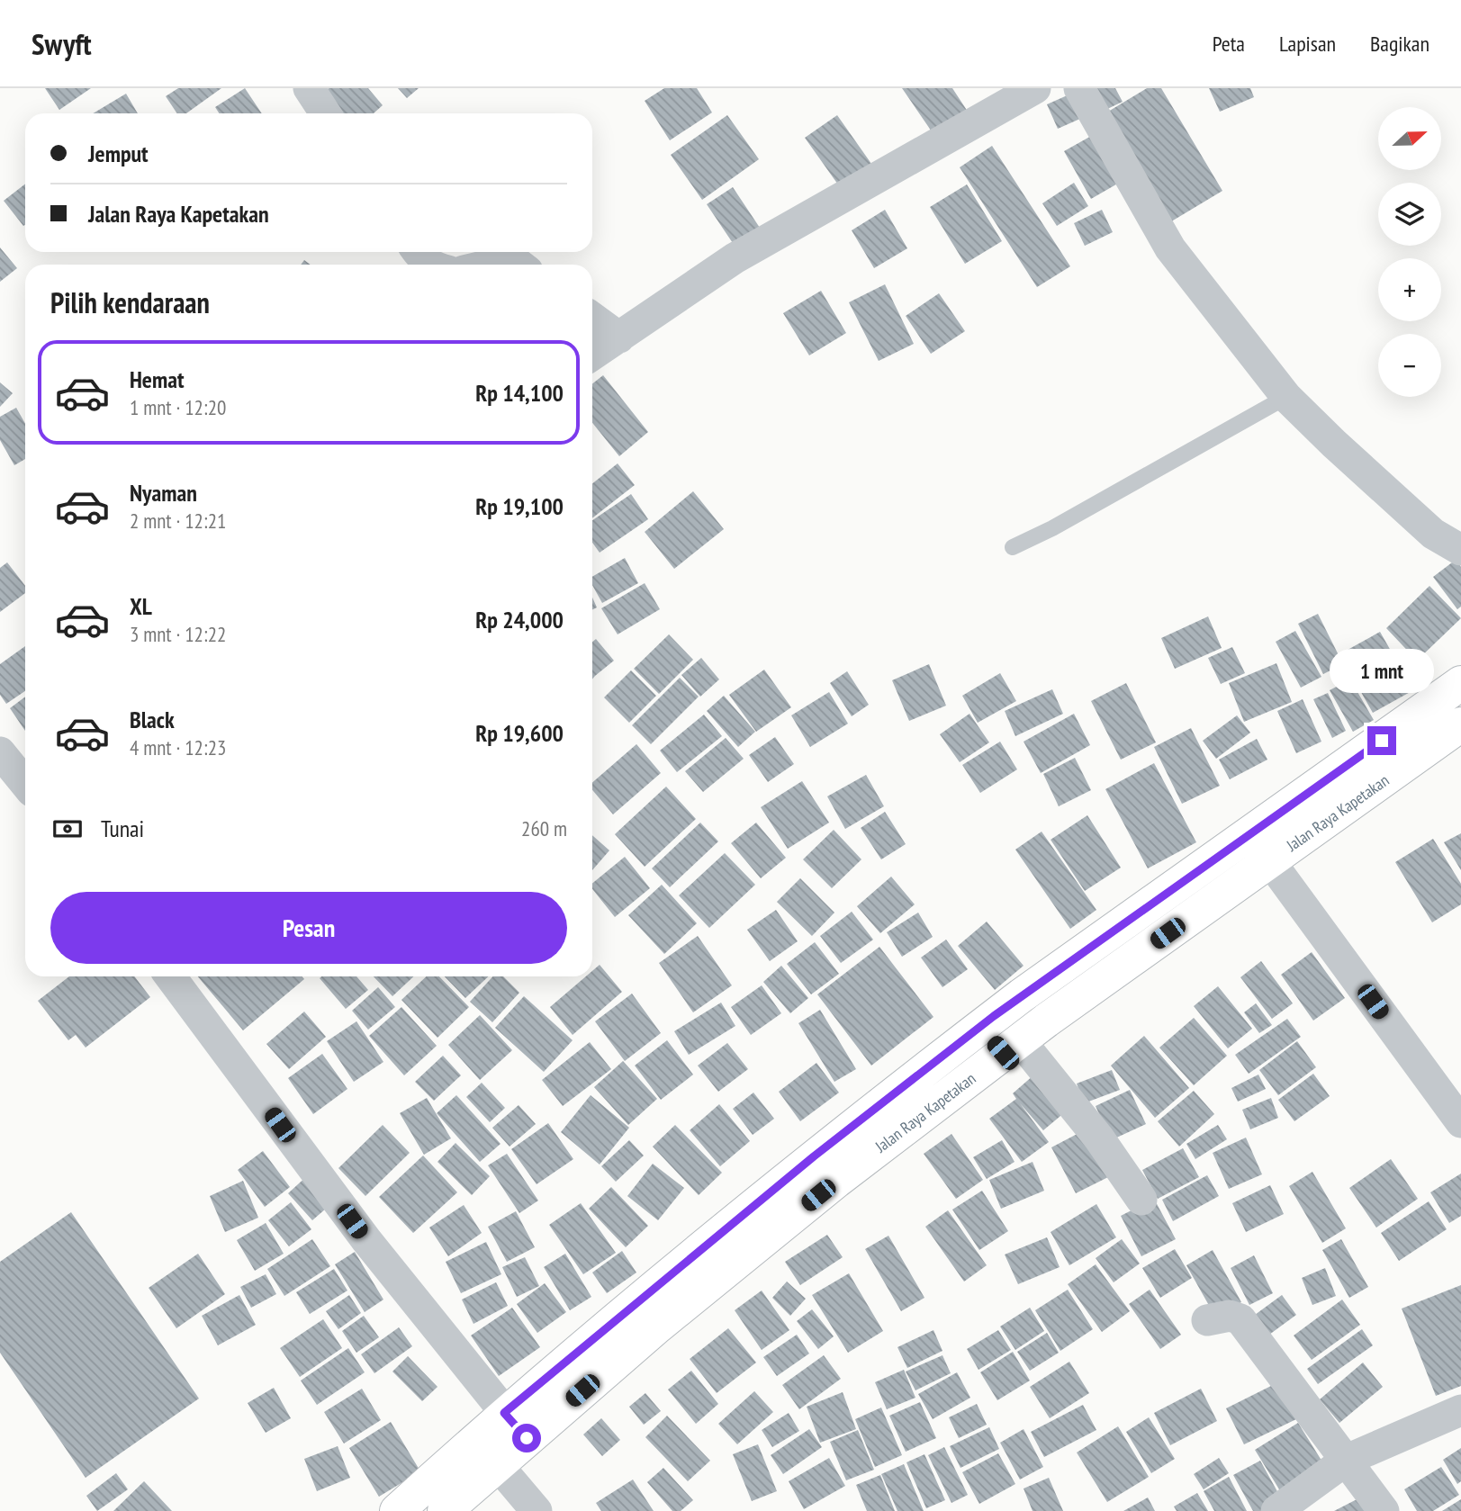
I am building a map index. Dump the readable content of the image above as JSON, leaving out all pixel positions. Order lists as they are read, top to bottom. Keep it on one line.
{"streets":{"highway":["Jalan Raya Kapetakan"]},"north":"right","page":{"header":"Swyft","nav":["Peta","Lapisan","Bagikan"],"map_buttons":["+","−"],"banner":["Jemput","Jalan Raya Kapetakan"],"heading":"Pilih kendaraan","list":[{"name":"Hemat","note":"1 mnt · 12:20","value":"Rp 14,100"},{"name":"Nyaman","note":"2 mnt · 12:21","value":"Rp 19,100"},{"name":"XL","note":"3 mnt · 12:22","value":"Rp 24,000"},{"name":"Black","note":"4 mnt · 12:23","value":"Rp 19,600"}],"bubble":"1 mnt","pay":["Tunai","260 m"],"buttons":"Pesan"}}
